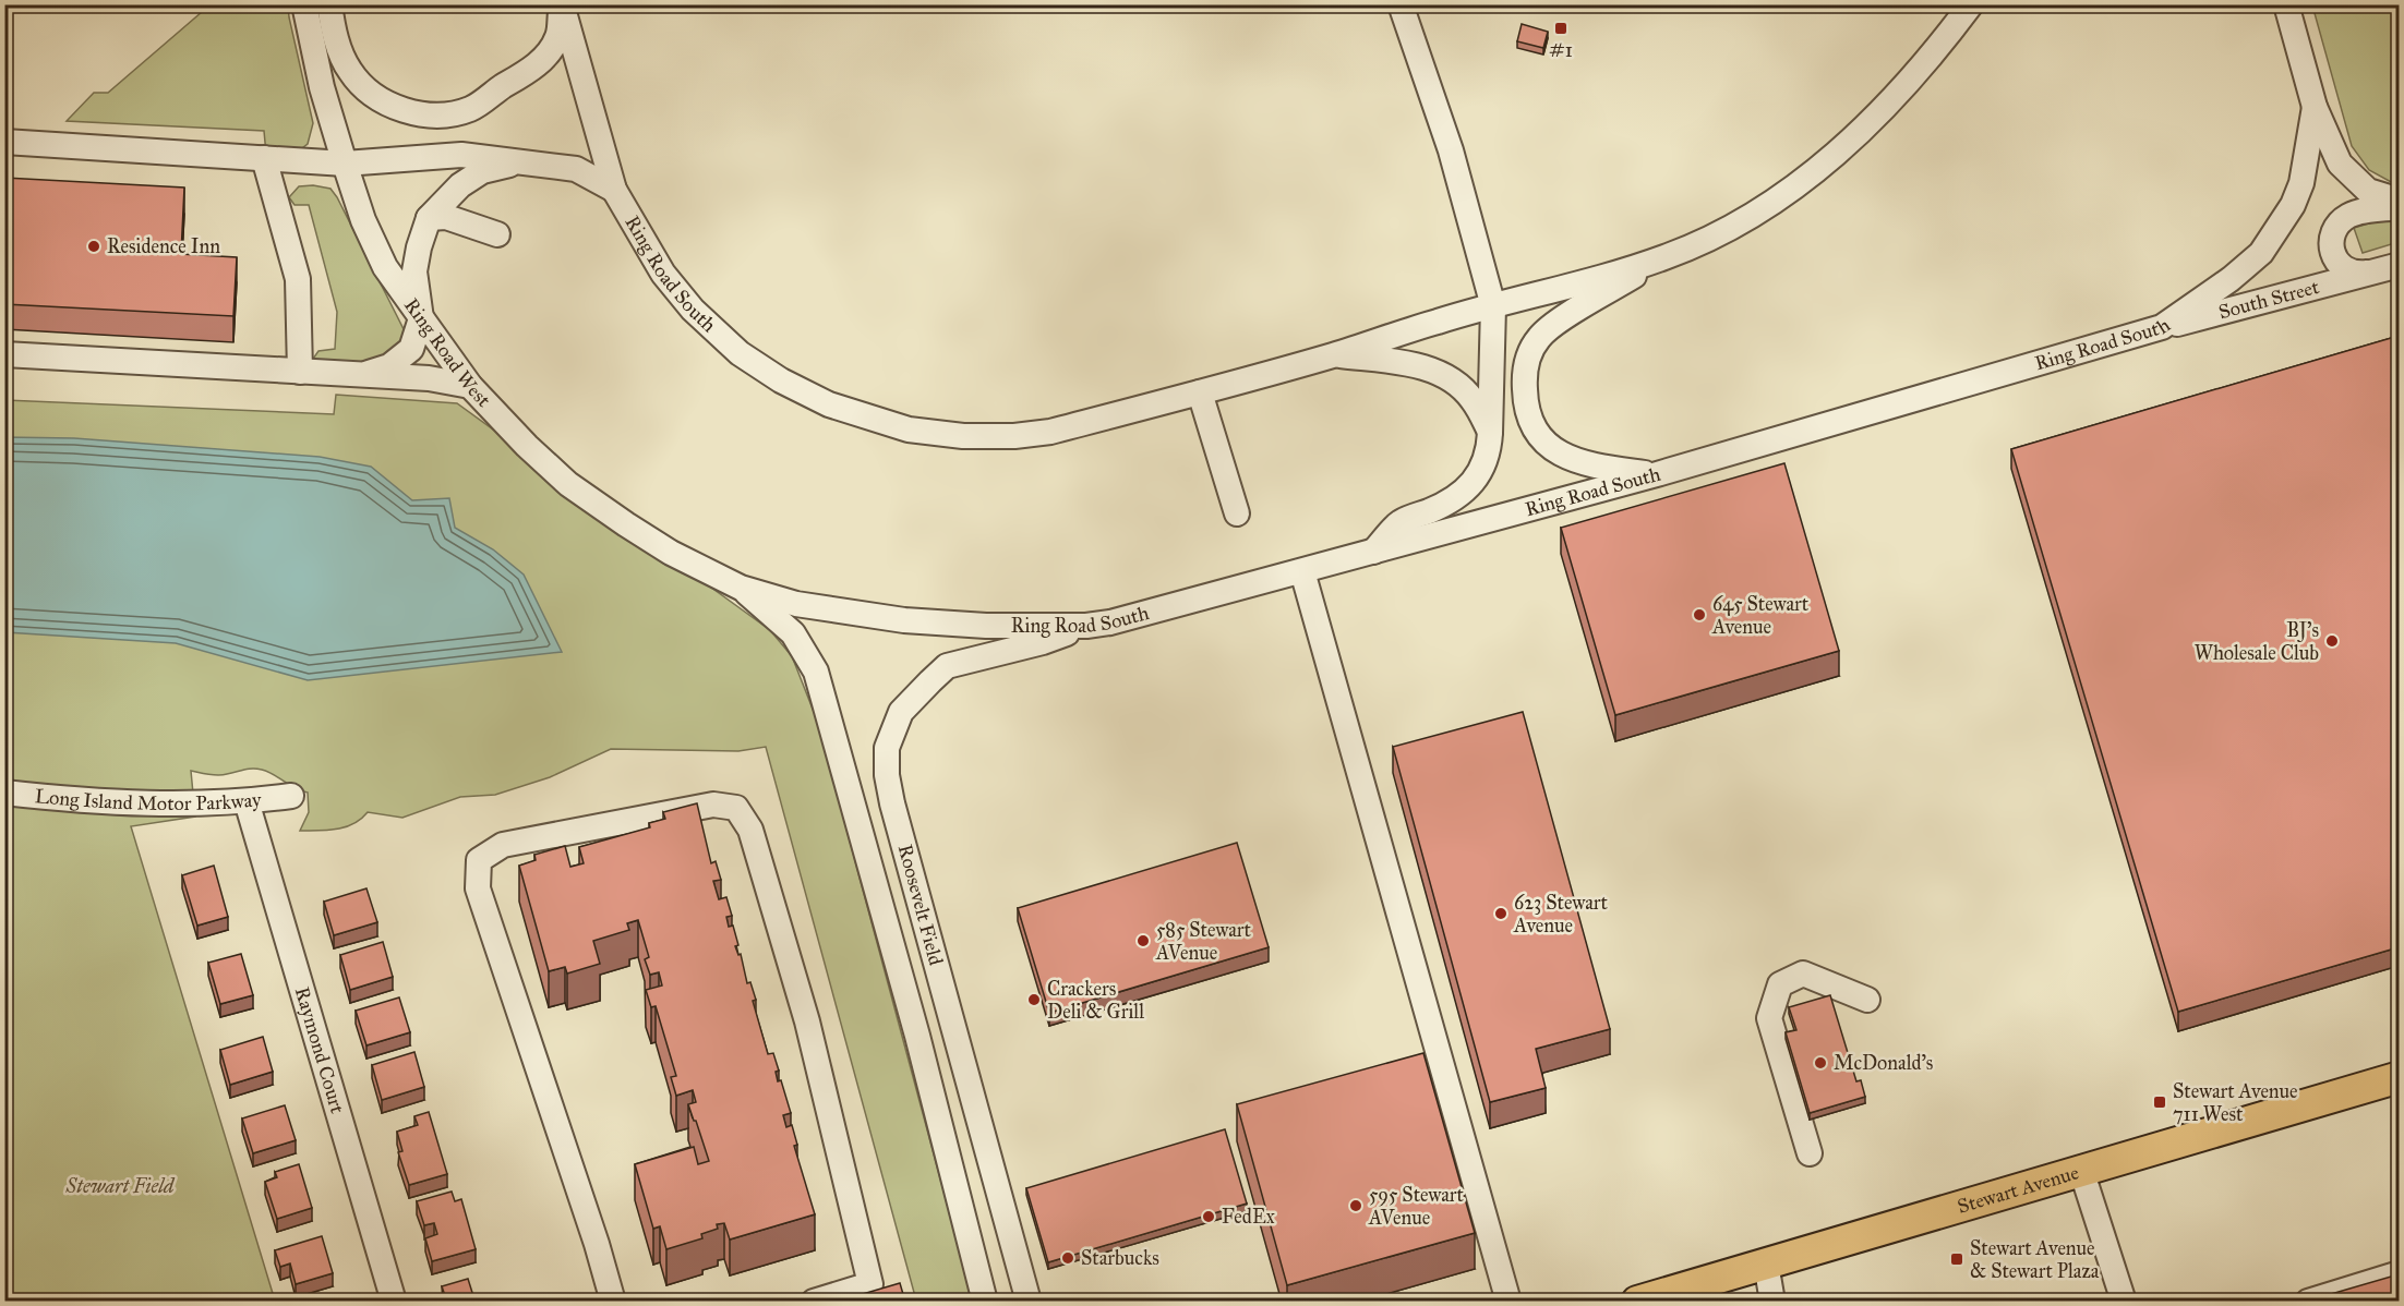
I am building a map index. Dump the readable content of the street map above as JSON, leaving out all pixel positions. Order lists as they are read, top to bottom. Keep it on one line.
{"streets":{"main road":["Stewart Avenue"],"street":["Ring Road South","South Street","Ring Road West","Long Island Motor Parkway","Roosevelt Field","Raymond Court"]},"crossings":[["Ring Road South","South Street"],["Ring Road South","Ring Road West"],["Ring Road South","Roosevelt Field"],["Ring Road West","Roosevelt Field"],["Long Island Motor Parkway","Raymond Court"]],"parks":["Stewart Field"],"places":{"transit":["#1","Stewart Avenue 711 West","Stewart Avenue & Stewart Plaza"],"other":["Residence Inn","645 Stewart Avenue","BJ's Wholesale Club","623 Stewart Avenue","585 Stewart AVenue","Crackers Deli & Grill","McDonald's","595 Stewart AVenue","FedEx","Starbucks"]}}
